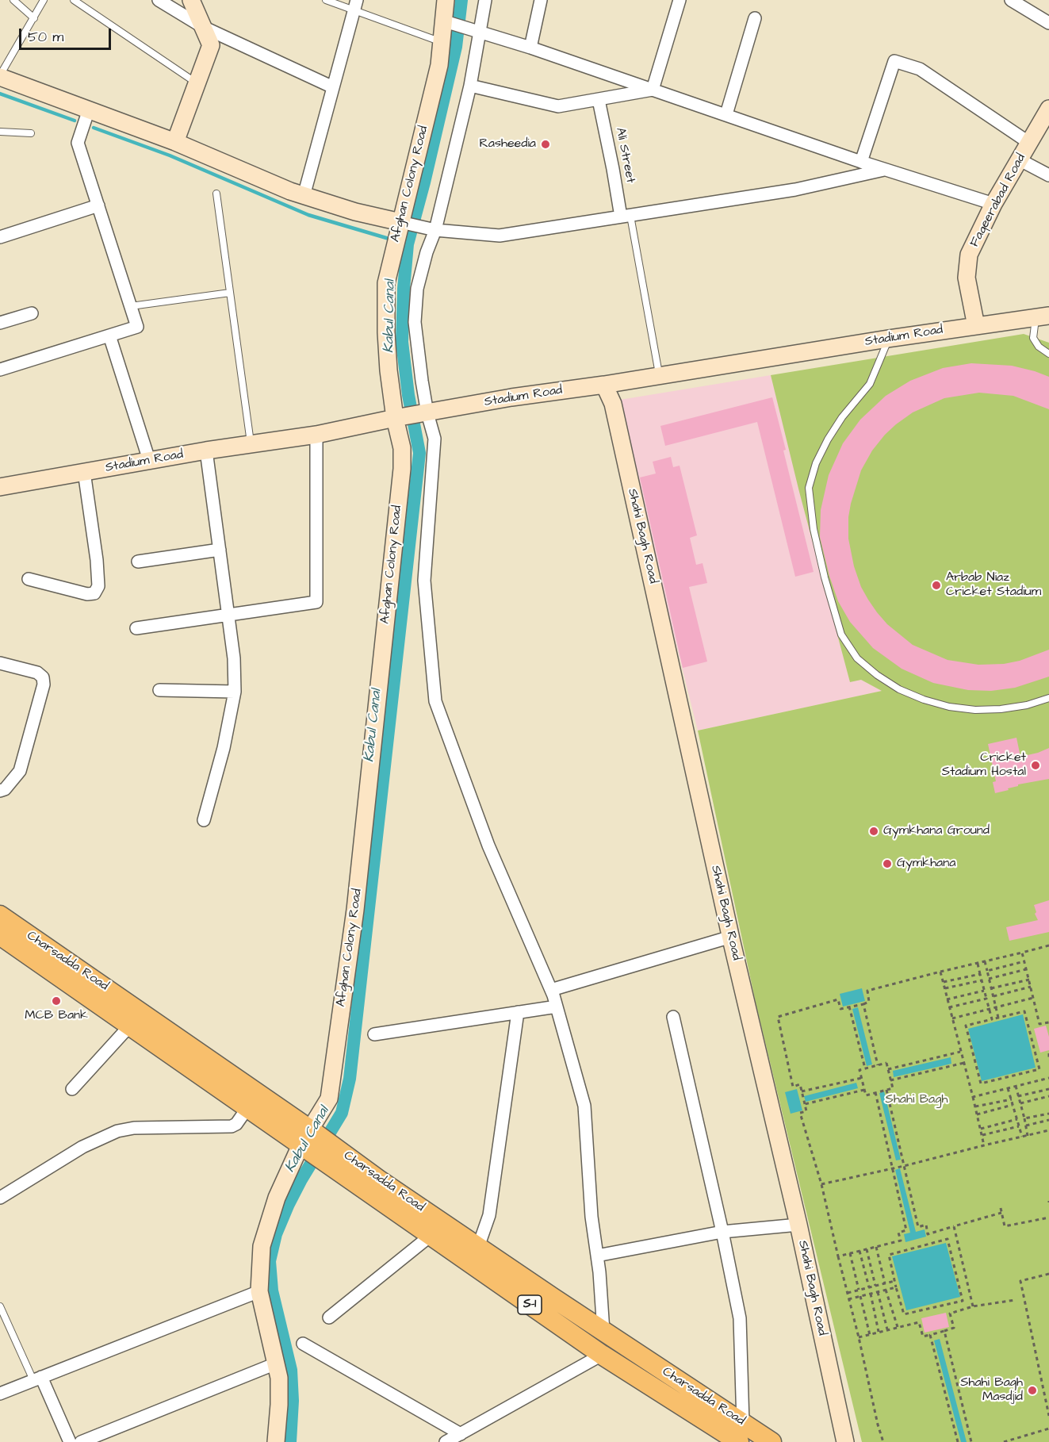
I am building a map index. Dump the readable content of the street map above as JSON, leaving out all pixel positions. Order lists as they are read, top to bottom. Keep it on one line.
{"streets":{"main road":["Afghan Colony Road","Faqeerabad Road","Stadium Road","Shahi Bagh Road","Charsadda Road","S-1"],"street":["Ali Street"]},"crossings":[["Afghan Colony Road","Stadium Road"],["Afghan Colony Road","Charsadda Road"],["Faqeerabad Road","Stadium Road"],["Stadium Road","Shahi Bagh Road"]],"water":["Kabul Canal"],"parks":["Shahi Bagh"],"places":["Rasheedia","Arbab Niaz Cricket Stadium","Cricket Stadium Hostal","Gymkhana Ground","Gymkhana","MCB Bank","Shahi Bagh Masdjid"],"scale_bar":"50 m"}
